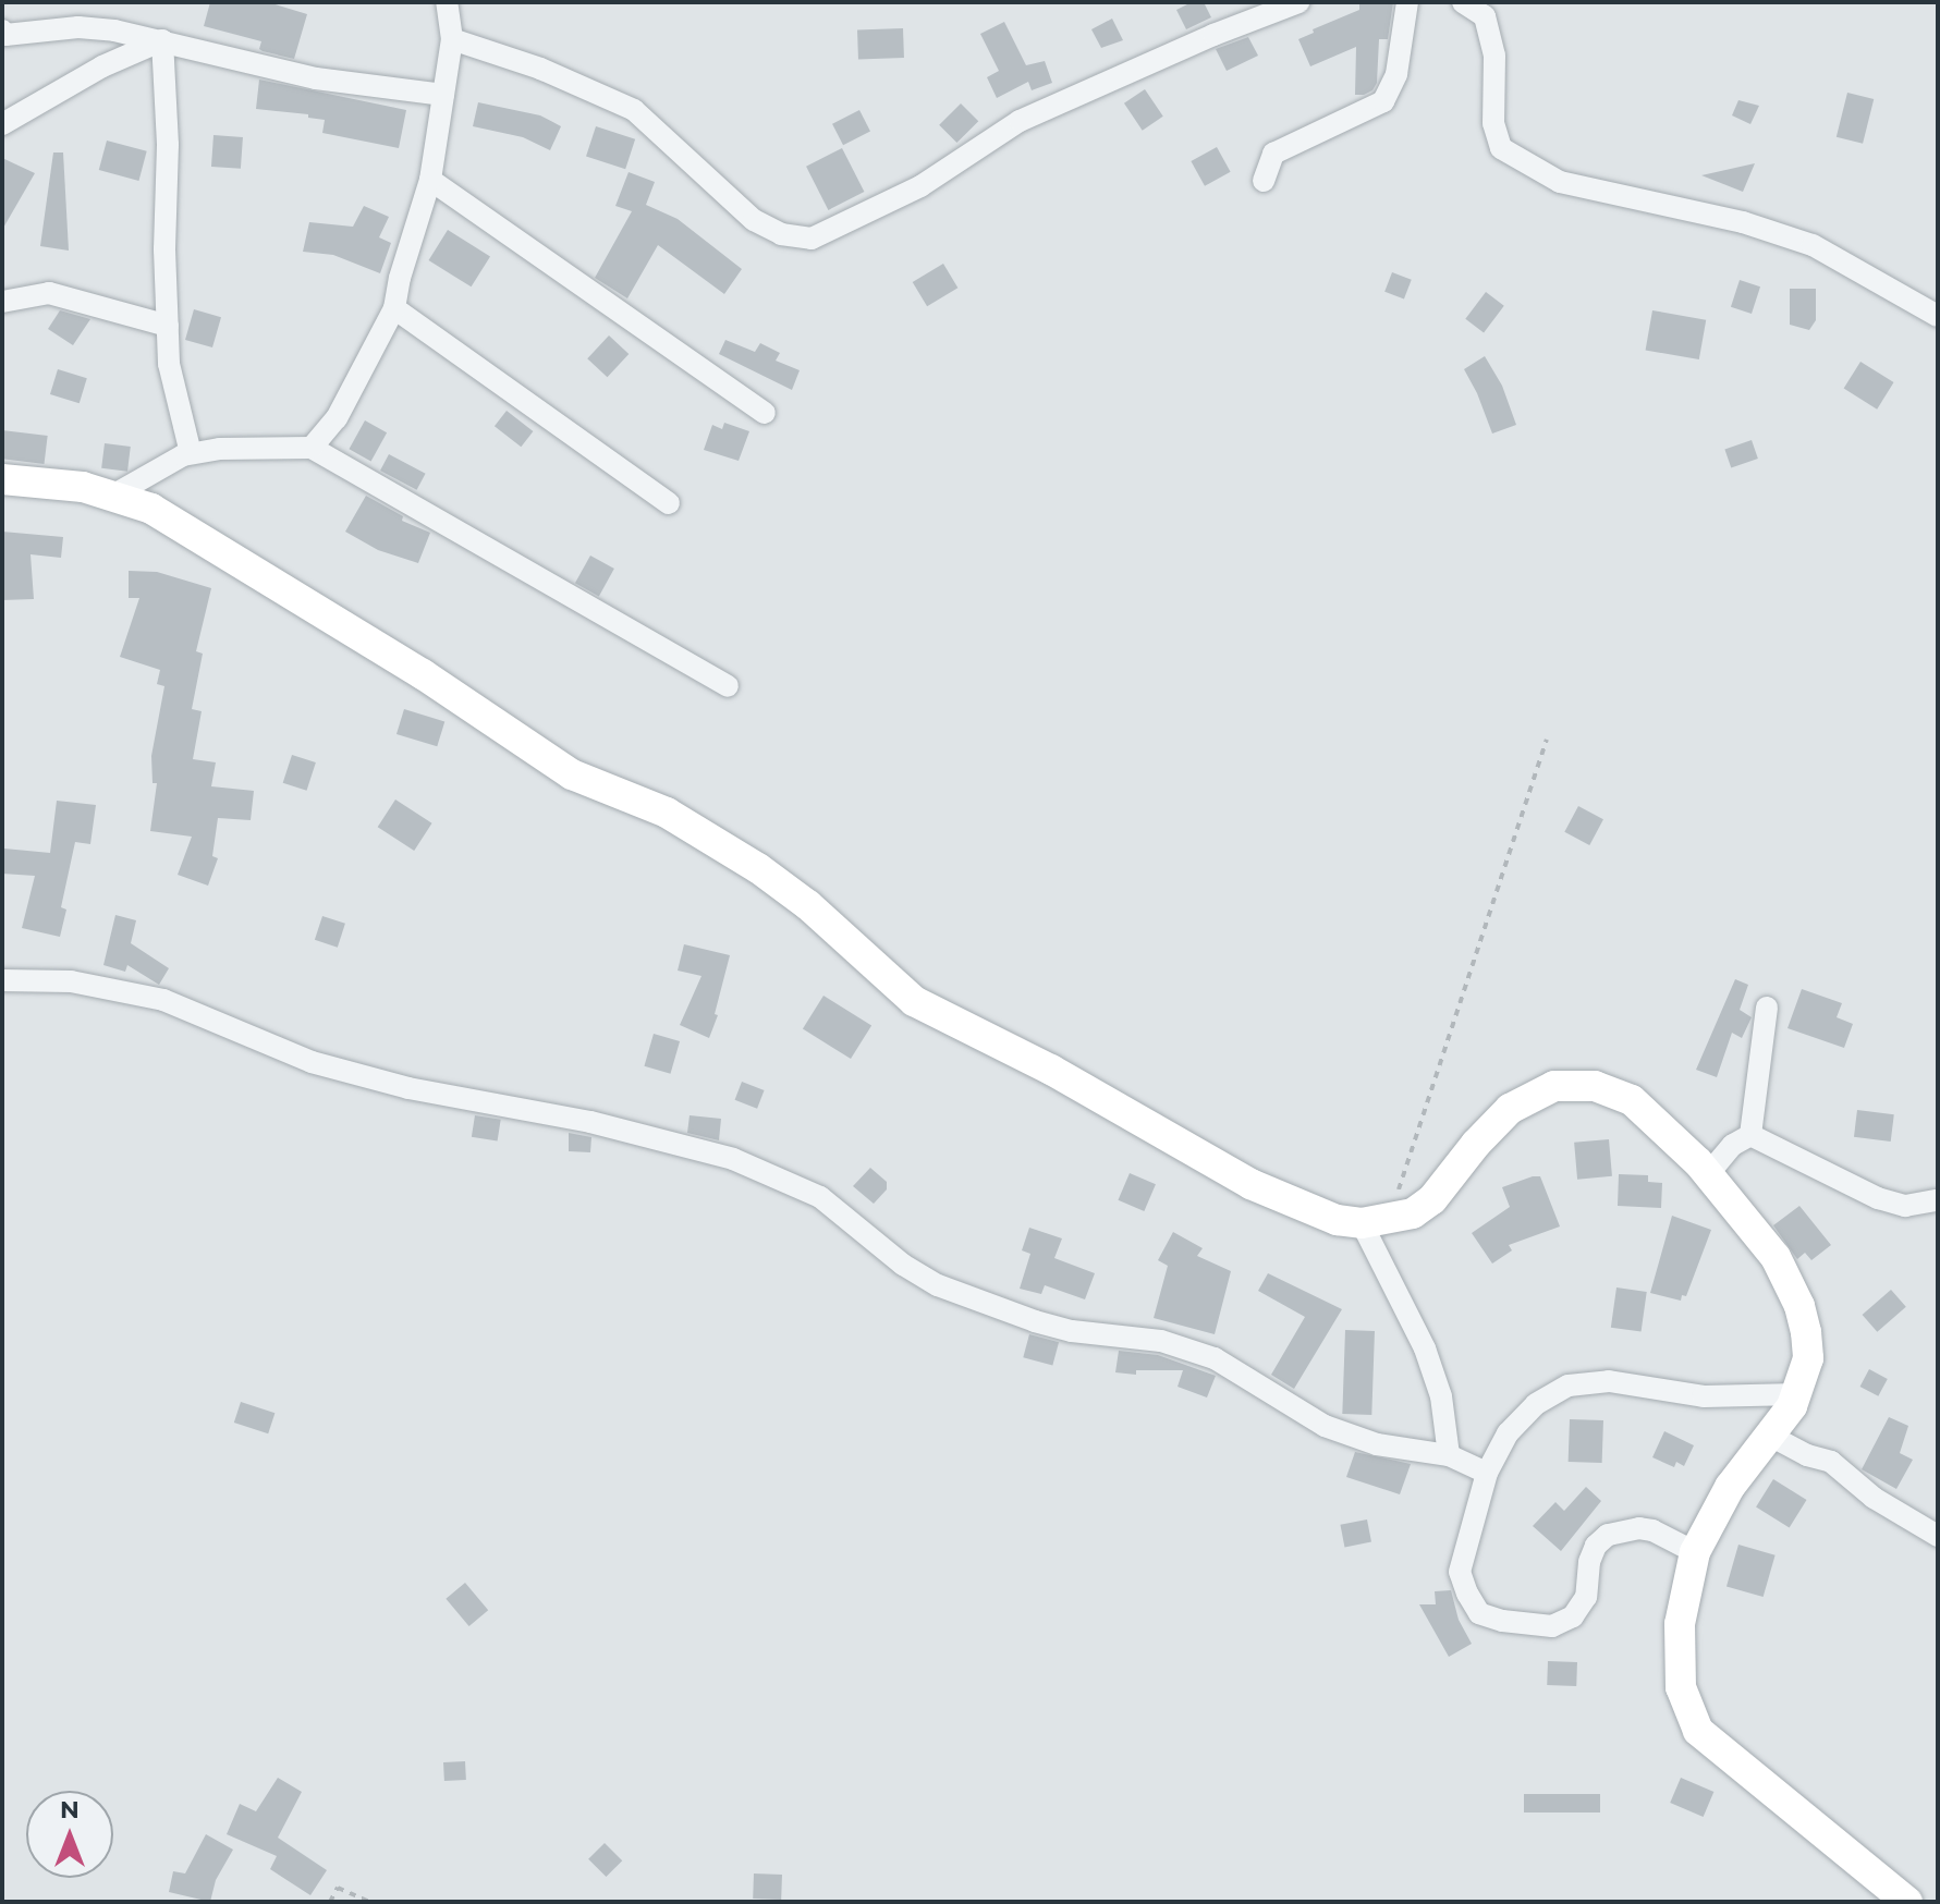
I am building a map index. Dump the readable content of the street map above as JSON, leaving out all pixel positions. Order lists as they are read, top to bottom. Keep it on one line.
{"north":"top"}
